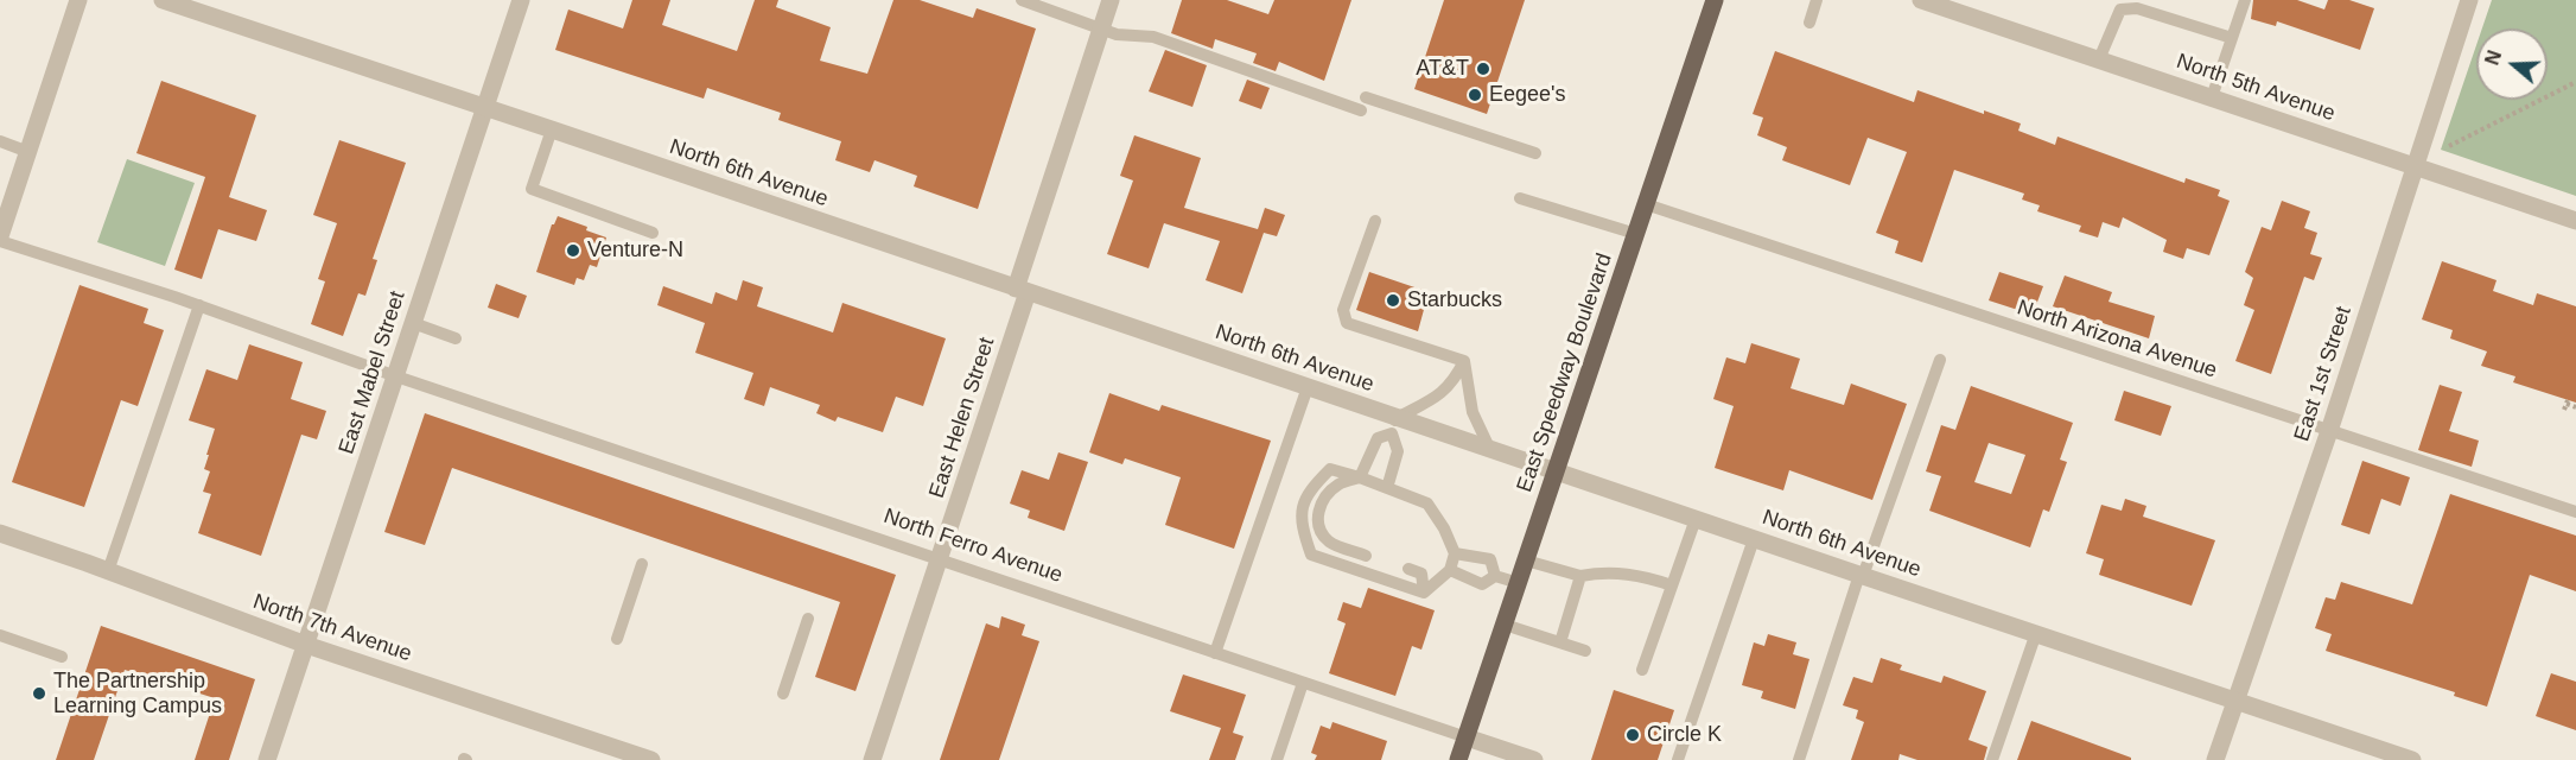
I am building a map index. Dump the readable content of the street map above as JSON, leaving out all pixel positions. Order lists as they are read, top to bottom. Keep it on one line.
{"streets":{"main road":["East Speedway Boulevard"],"street":["North 5th Avenue","North 6th Avenue","East Mabel Street","East 1st Street","East Helen Street","North Ferro Avenue","North 7th Avenue"],"lane":["North Arizona Avenue"]},"crossings":[["North 5th Avenue","East 1st Street"],["North 6th Avenue","East Mabel Street"],["North 6th Avenue","East Speedway Boulevard"],["North 6th Avenue","East 1st Street"],["North 6th Avenue","East Helen Street"],["North Arizona Avenue","East Speedway Boulevard"],["North Arizona Avenue","East 1st Street"],["East Mabel Street","North Ferro Avenue"],["East Mabel Street","North 7th Avenue"],["East Speedway Boulevard","North Ferro Avenue"],["East Helen Street","North Ferro Avenue"]],"places":["AT&T","Eegee's","Venture-N","Starbucks","The Partnership Learning Campus","Circle K"],"north":"left"}
